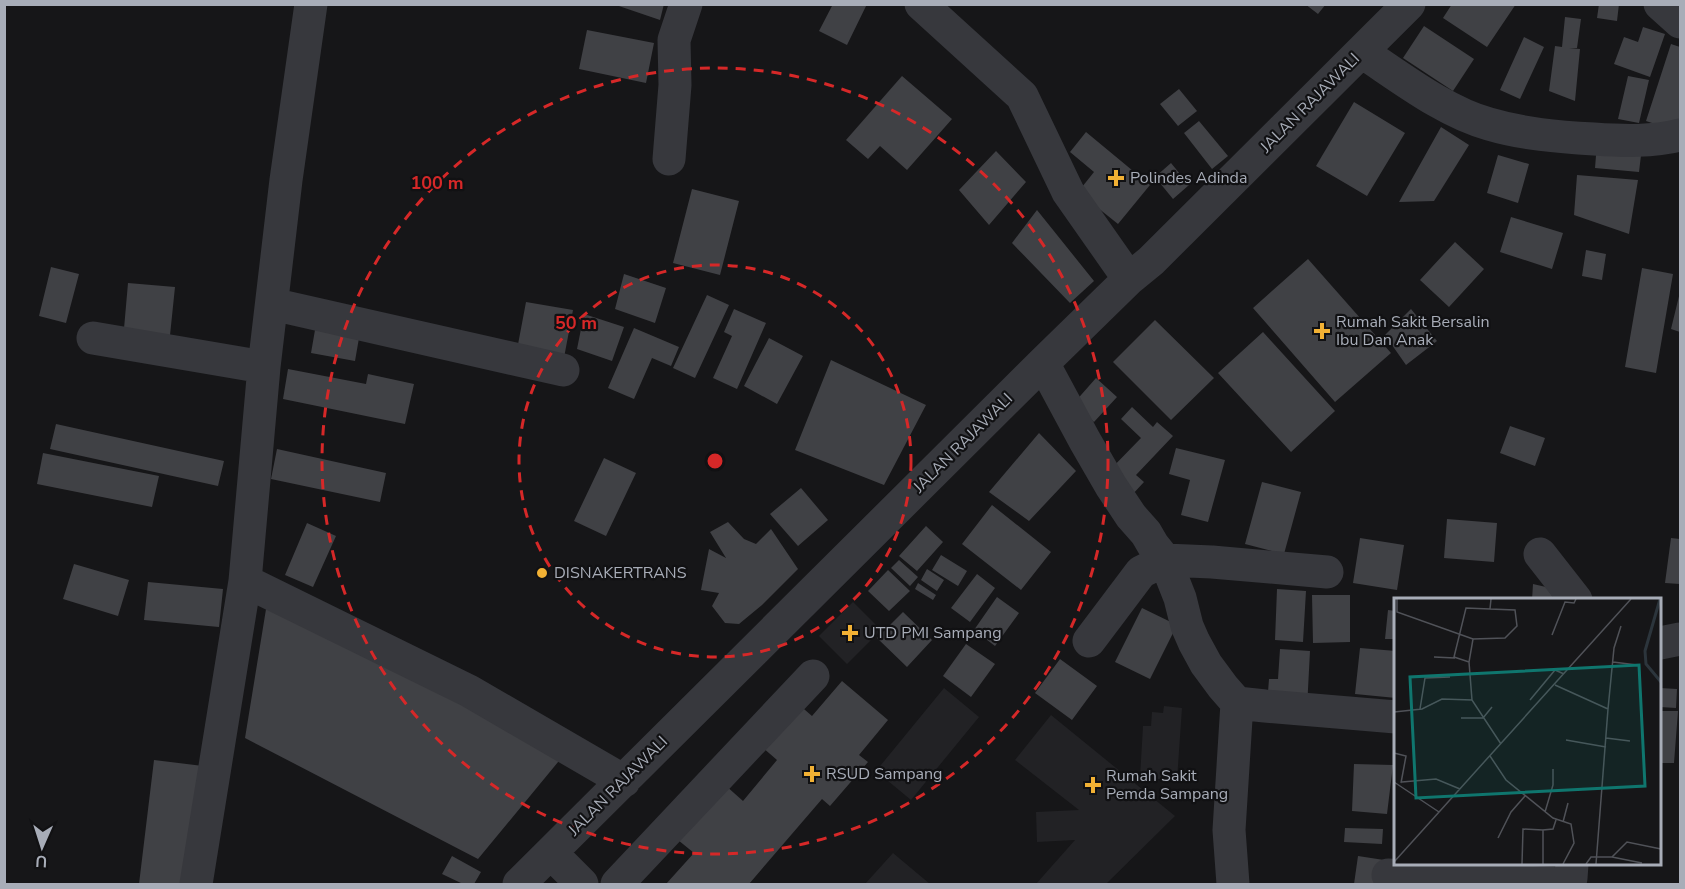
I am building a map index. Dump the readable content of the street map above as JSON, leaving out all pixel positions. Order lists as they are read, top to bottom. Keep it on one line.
{"streets":{"street":["JALAN RAJAWALI"]},"places":{"health":["Polindes Adinda","Rumah Sakit Bersalin Ibu Dan Anak","UTD PMI Sampang","RSUD Sampang","Rumah Sakit Pemda Sampang"],"other":["DISNAKERTRANS"]},"north":"bottom","rings":["100 m","50 m"]}
